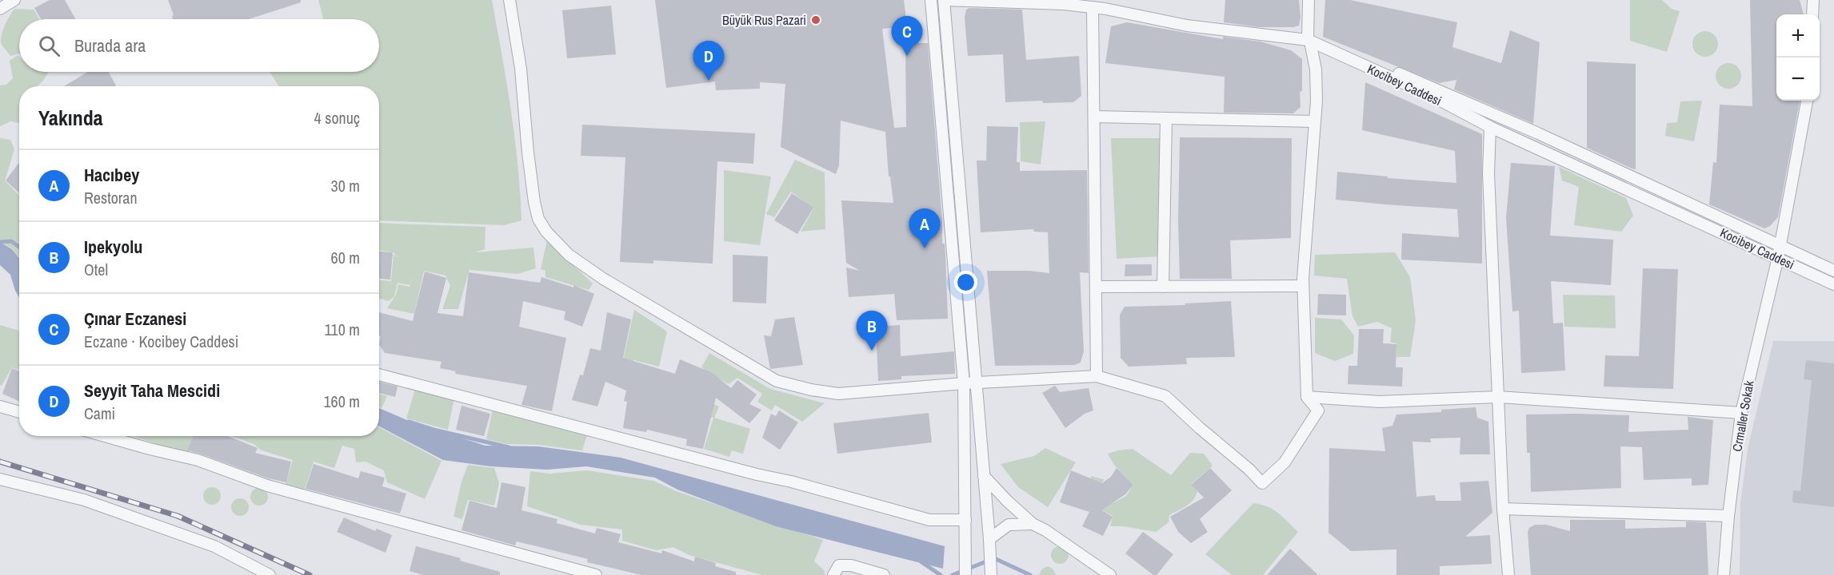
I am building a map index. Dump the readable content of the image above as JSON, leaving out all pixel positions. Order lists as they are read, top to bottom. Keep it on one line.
{"streets":{"street":["Kocibey Caddesi","Crmaller Sokak"]},"crossings":[["Kocibey Caddesi","Crmaller Sokak"]],"places":["Büyük Rus Pazari"],"page":{"map_buttons":["+","−"],"pins":["C","D","A","B"],"search":"Burada ara","heading":["Yakında","4 sonuç"],"list":[{"mark":"A","name":"Hacıbey","note":"Restoran","value":"30 m"},{"mark":"B","name":"Ipekyolu","note":"Otel","value":"60 m"},{"mark":"C","name":"Çınar Eczanesi","note":"Eczane · Kocibey Caddesi","value":"110 m"},{"mark":"D","name":"Seyyit Taha Mescidi","note":"Cami","value":"160 m"}]}}
